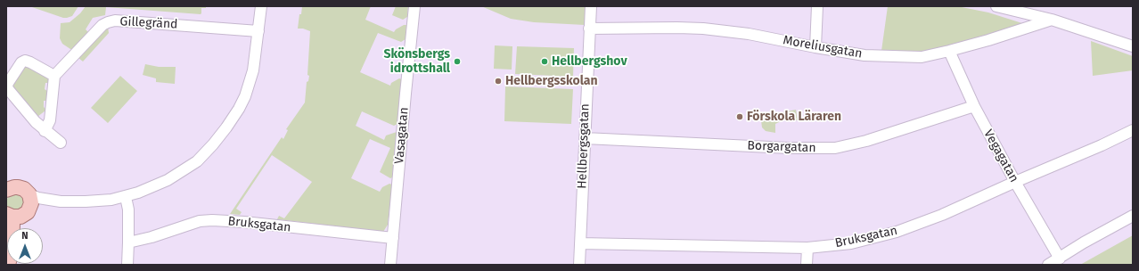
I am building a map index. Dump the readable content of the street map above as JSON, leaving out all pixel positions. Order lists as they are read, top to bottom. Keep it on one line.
{"streets":{"street":["Gillegränd","Moreliusgatan","Vasagatan","Hellbergsgatan","Borgargatan","Vegagatan","Bruksgatan"]},"crossings":[["Moreliusgatan","Hellbergsgatan"],["Moreliusgatan","Vegagatan"],["Vasagatan","Bruksgatan"],["Hellbergsgatan","Borgargatan"],["Hellbergsgatan","Bruksgatan"],["Borgargatan","Vegagatan"],["Vegagatan","Bruksgatan"]],"places":["Skönsbergs idrottshall","Hellbergshov","Hellbergsskolan","Förskola Läraren"],"north":"top"}
